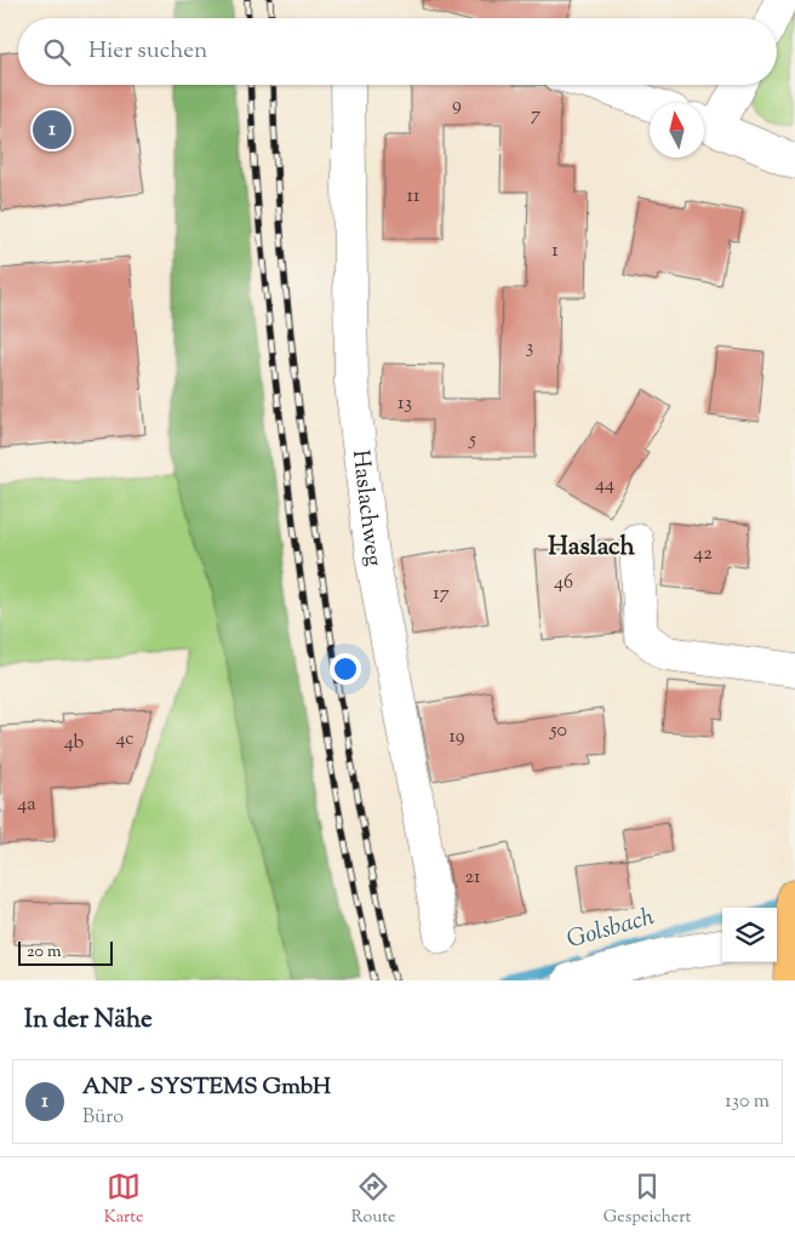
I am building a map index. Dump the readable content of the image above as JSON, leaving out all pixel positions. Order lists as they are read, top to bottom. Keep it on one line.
{"streets":{"street":["Haslachweg"]},"districts":["Haslach"],"water":["Golsbach"],"house_numbers":["9","7","11","1","3","13","5","44","42","46","17","50","19","4c","4b","4a","21"],"scale_bar":"20 m","north":"top","page":{"search":"Hier suchen","pins":"1","scale":"20 m","heading":"In der Nähe","list":[{"mark":"1","name":"ANP - SYSTEMS GmbH","note":"Büro","value":"130 m"}],"nav":["Karte","Route","Gespeichert"]}}
